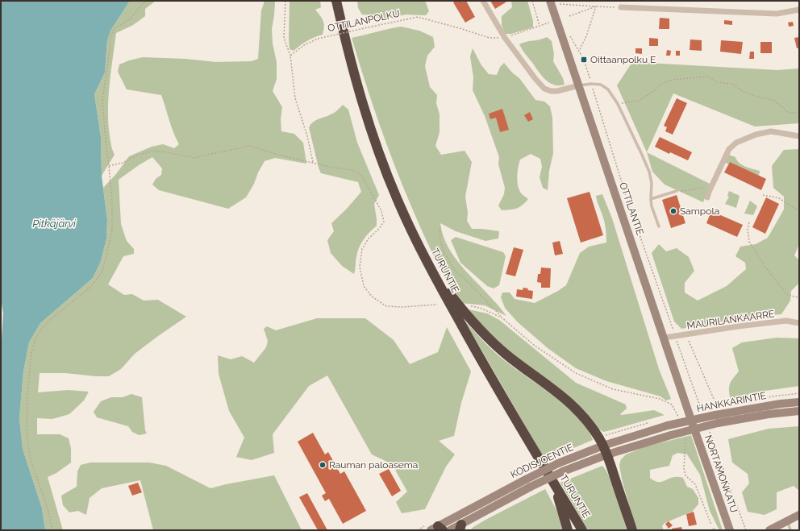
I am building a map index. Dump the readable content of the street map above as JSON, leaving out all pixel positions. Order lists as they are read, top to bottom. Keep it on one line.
{"streets":{"highway":["TURUNTIE"],"main road":["OTTILANTIE","HANKKARINTIE","KODISJOENTIE","NORTAMONKATU"],"street":["MAURILANKAARRE"],"path":["OTTILANPOLKU"]},"crossings":[["OTTILANTIE","MAURILANKAARRE"],["OTTILANTIE","NORTAMONKATU"],["HANKKARINTIE","KODISJOENTIE"]],"water":["Pitkäjärvi"],"places":{"transit":["Oittaanpolku E"],"other":["Sampola","Rauman paloasema"]}}
